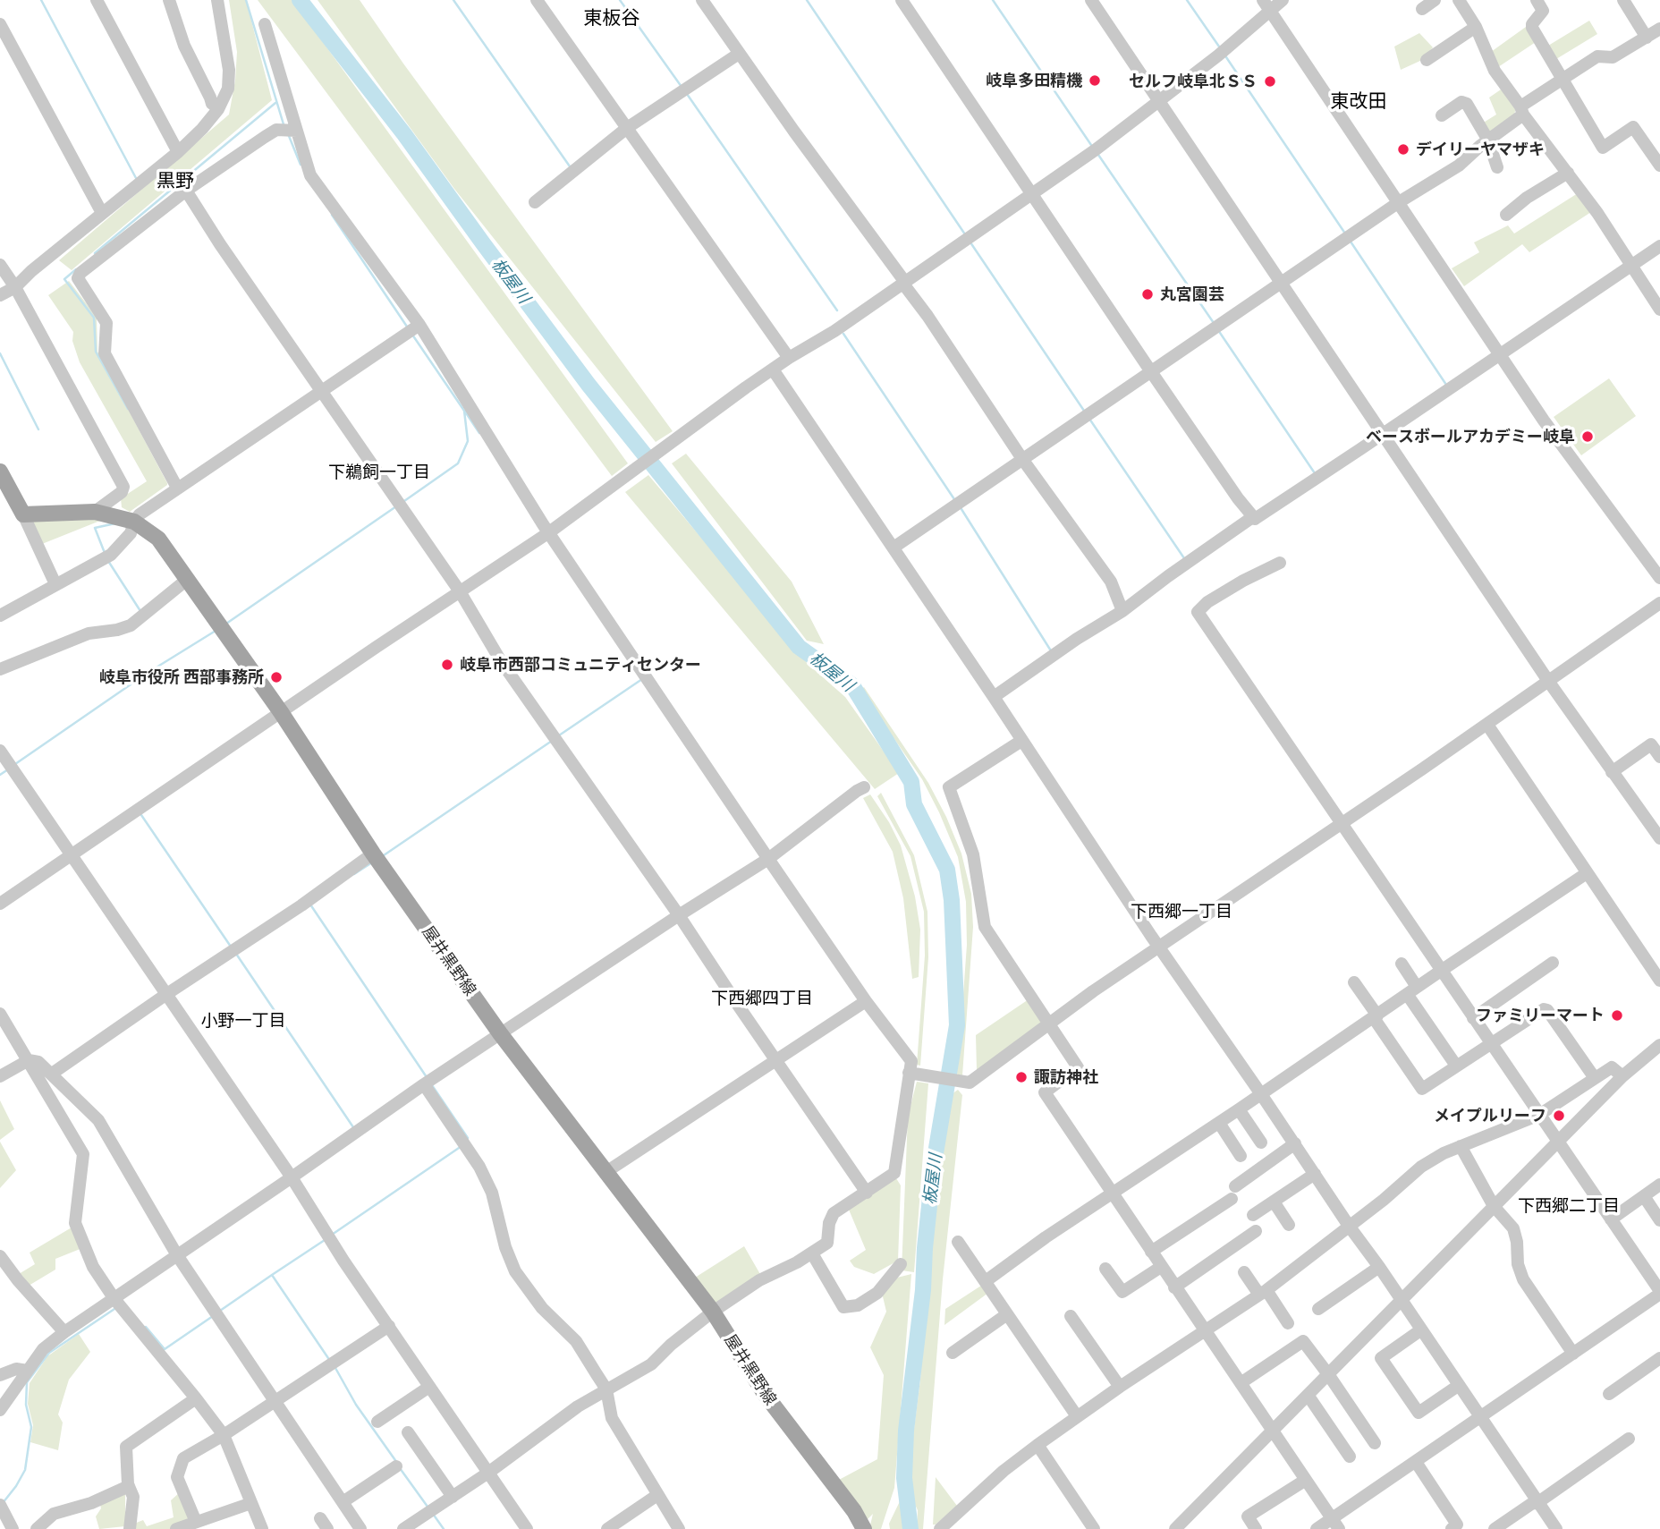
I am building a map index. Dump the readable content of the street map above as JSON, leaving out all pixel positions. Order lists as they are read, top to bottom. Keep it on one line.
{"streets":{"main road":["屋井黒野線"]},"districts":["東板谷","東改田","黒野","下鵜飼一丁目","下西郷一丁目","下西郷四丁目","小野一丁目","下西郷二丁目"],"water":["板屋川"],"places":["岐阜多田精機","セルフ岐阜北ＳＳ","デイリーヤマザキ","丸宮園芸","ベースボールアカデミー岐阜","岐阜市西部コミュニティセンター","岐阜市役所 西部事務所","ファミリーマート","諏訪神社","メイプルリーフ"]}
